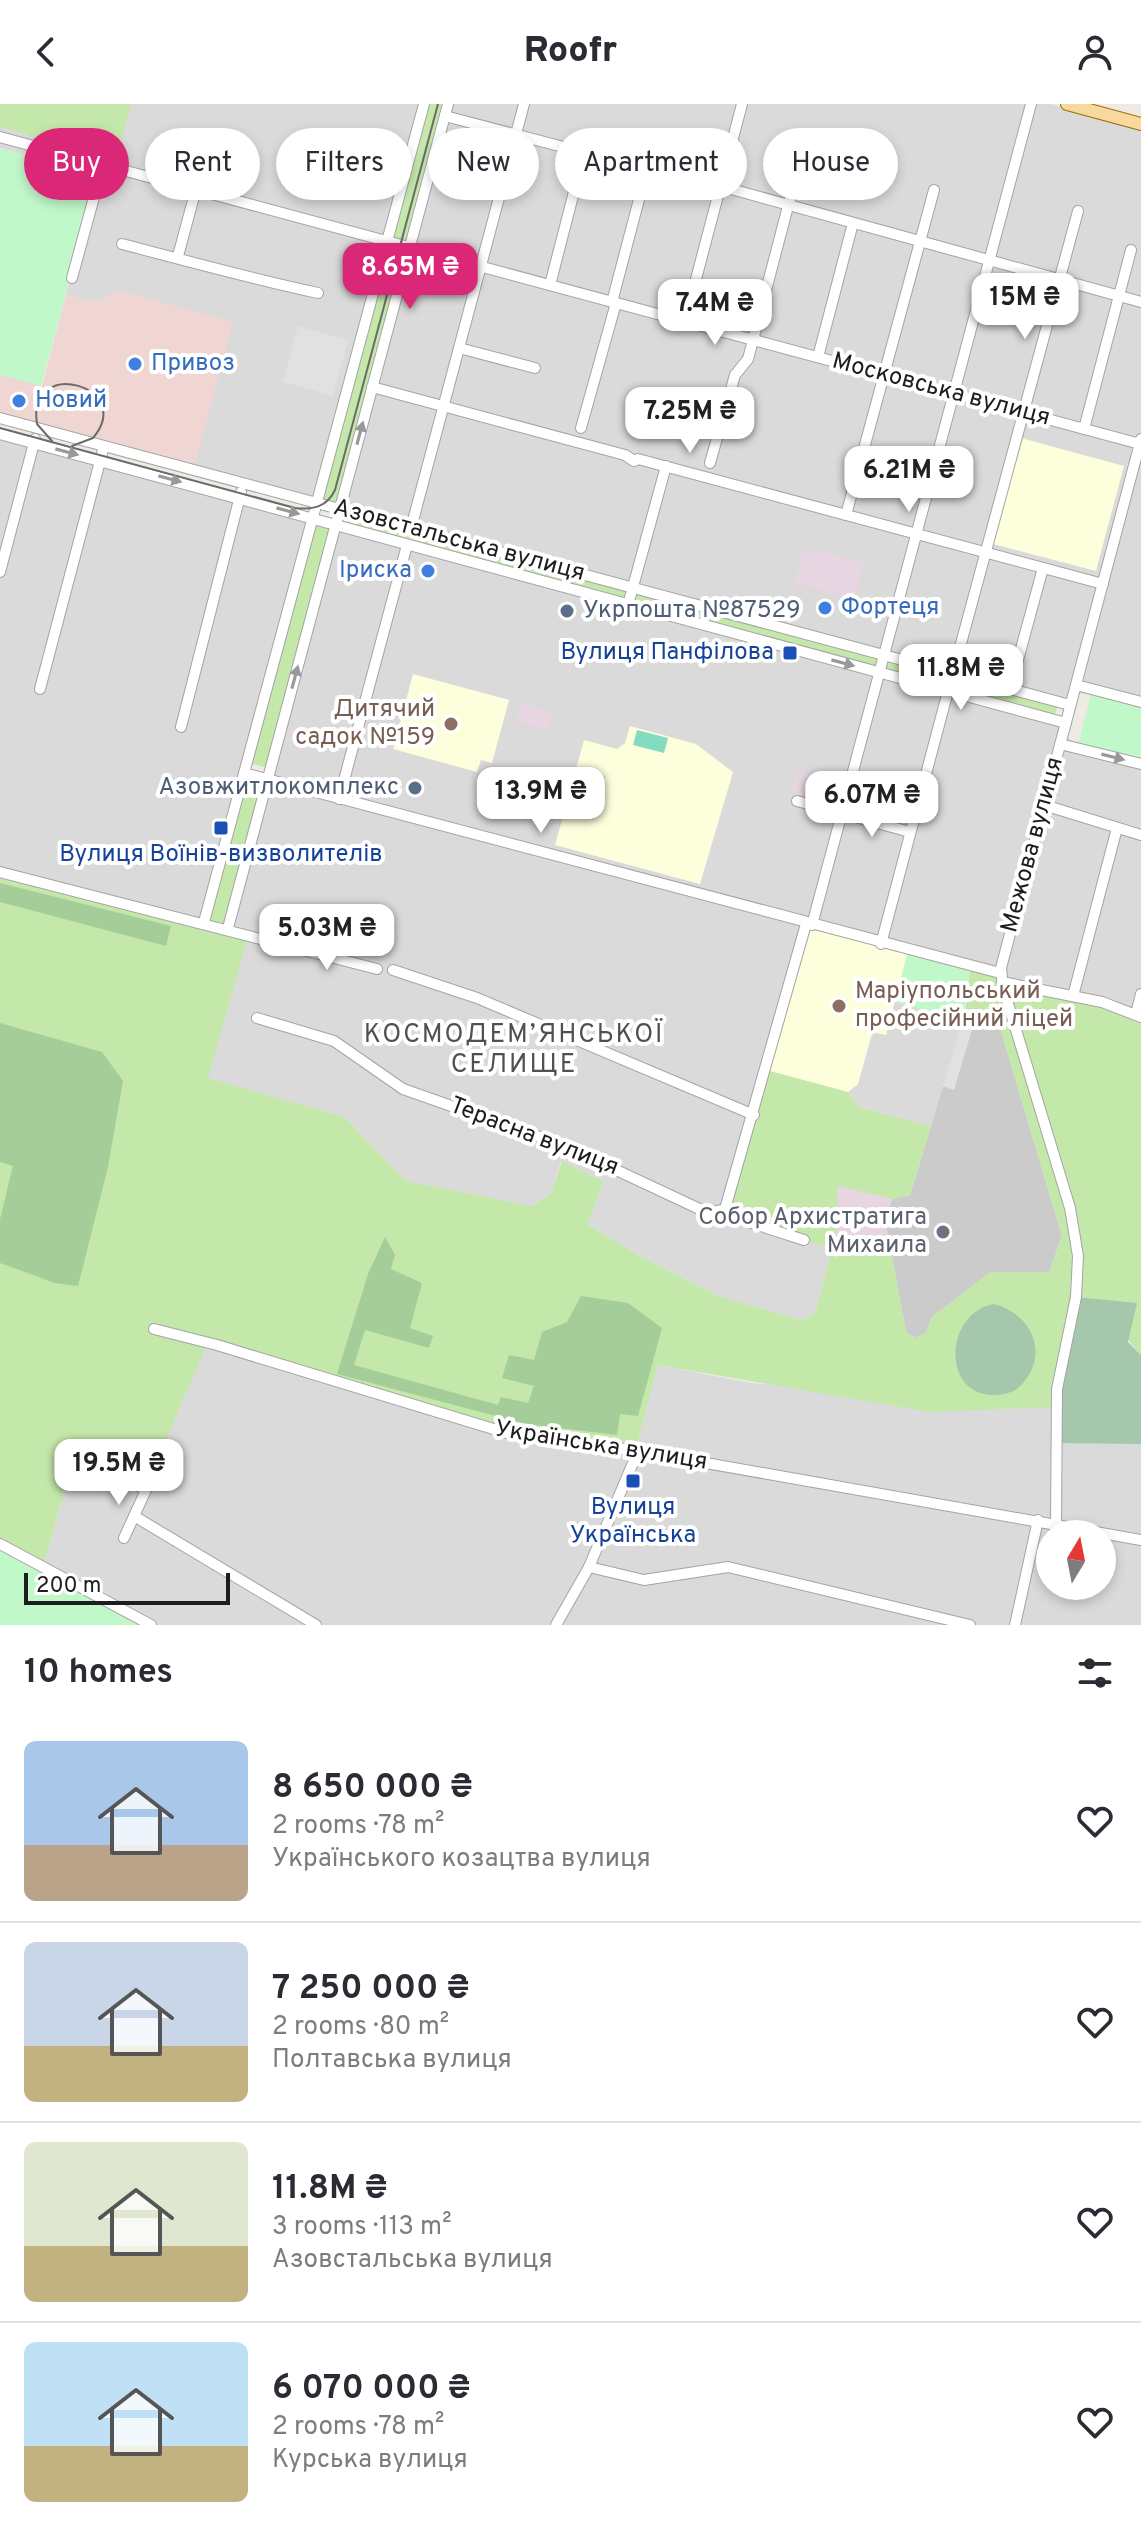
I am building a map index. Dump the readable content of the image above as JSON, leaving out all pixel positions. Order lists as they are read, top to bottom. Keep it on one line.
{"streets":{"street":["Московська вулиця","Азовстальська вулиця","Межова вулиця","Терасна вулиця","Українська вулиця"]},"crossings":[["Московська вулиця","Межова вулиця"],["Азовстальська вулиця","Межова вулиця"]],"districts":["КОСМОДЕМ’ЯНСЬКОЇ СЕЛИЩЕ"],"places":{"other":["Привоз","Новий","Іриска","Фортеця","Укрпошта №87529","Дитячий садок №159","Азовжитлокомплекс","Маріупольський професійний ліцей","Собор Архистратига Михаила"],"transit":["Вулиця Панфілова","Вулиця Воїнів-визволителів","Вулиця Українська"]},"scale_bar":"200 m","north":"top","page":{"header":"Roofr","chip":["Buy","Rent","Filters","New","Apartment","House"],"price":["8.65M ₴","15M ₴","7.4M ₴","7.25M ₴","6.21M ₴","11.8M ₴","13.9M ₴","6.07M ₴","5.03M ₴","19.5M ₴"],"scale":"200 m","heading":"10 homes","list":[{"name":"8 650 000 ₴","note":"2 rooms · 78 m² · Українського козацтва вулиця"},{"name":"7 250 000 ₴","note":"2 rooms · 80 m² · Полтавська вулиця"},{"name":"11.8M ₴","note":"3 rooms · 113 m² · Азовстальська вулиця"},{"name":"6 070 000 ₴","note":"2 rooms · 78 m² · Курська вулиця"}]}}
